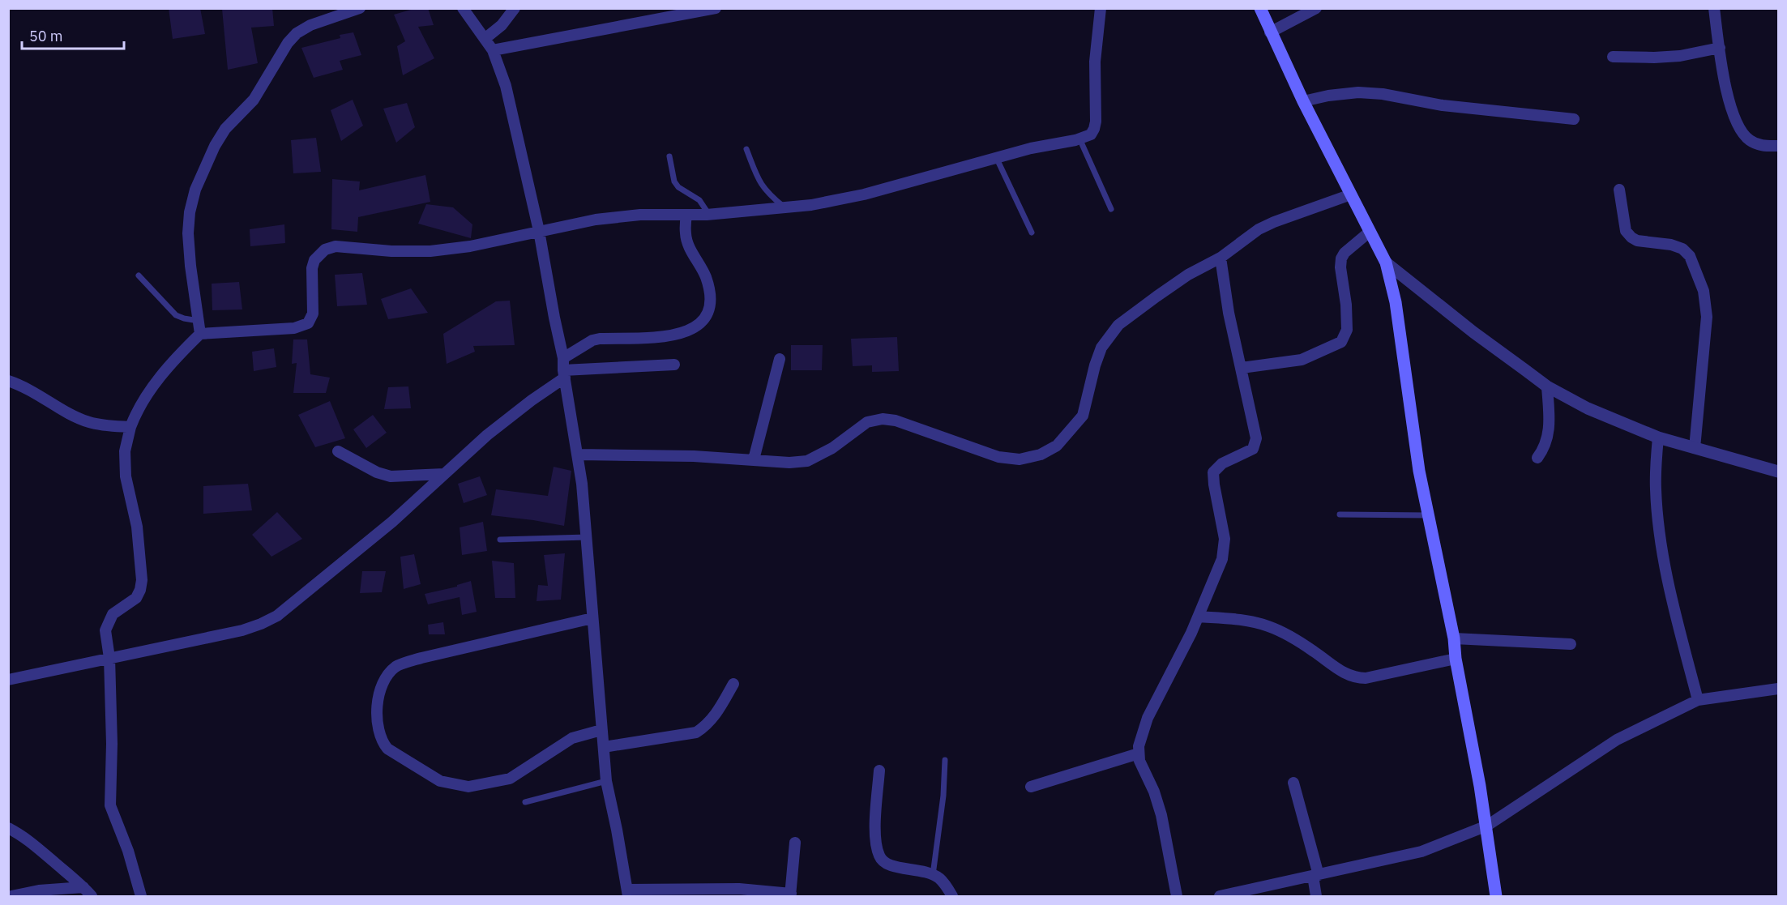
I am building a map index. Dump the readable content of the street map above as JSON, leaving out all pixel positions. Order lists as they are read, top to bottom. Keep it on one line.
{"scale_bar":"50 m"}
